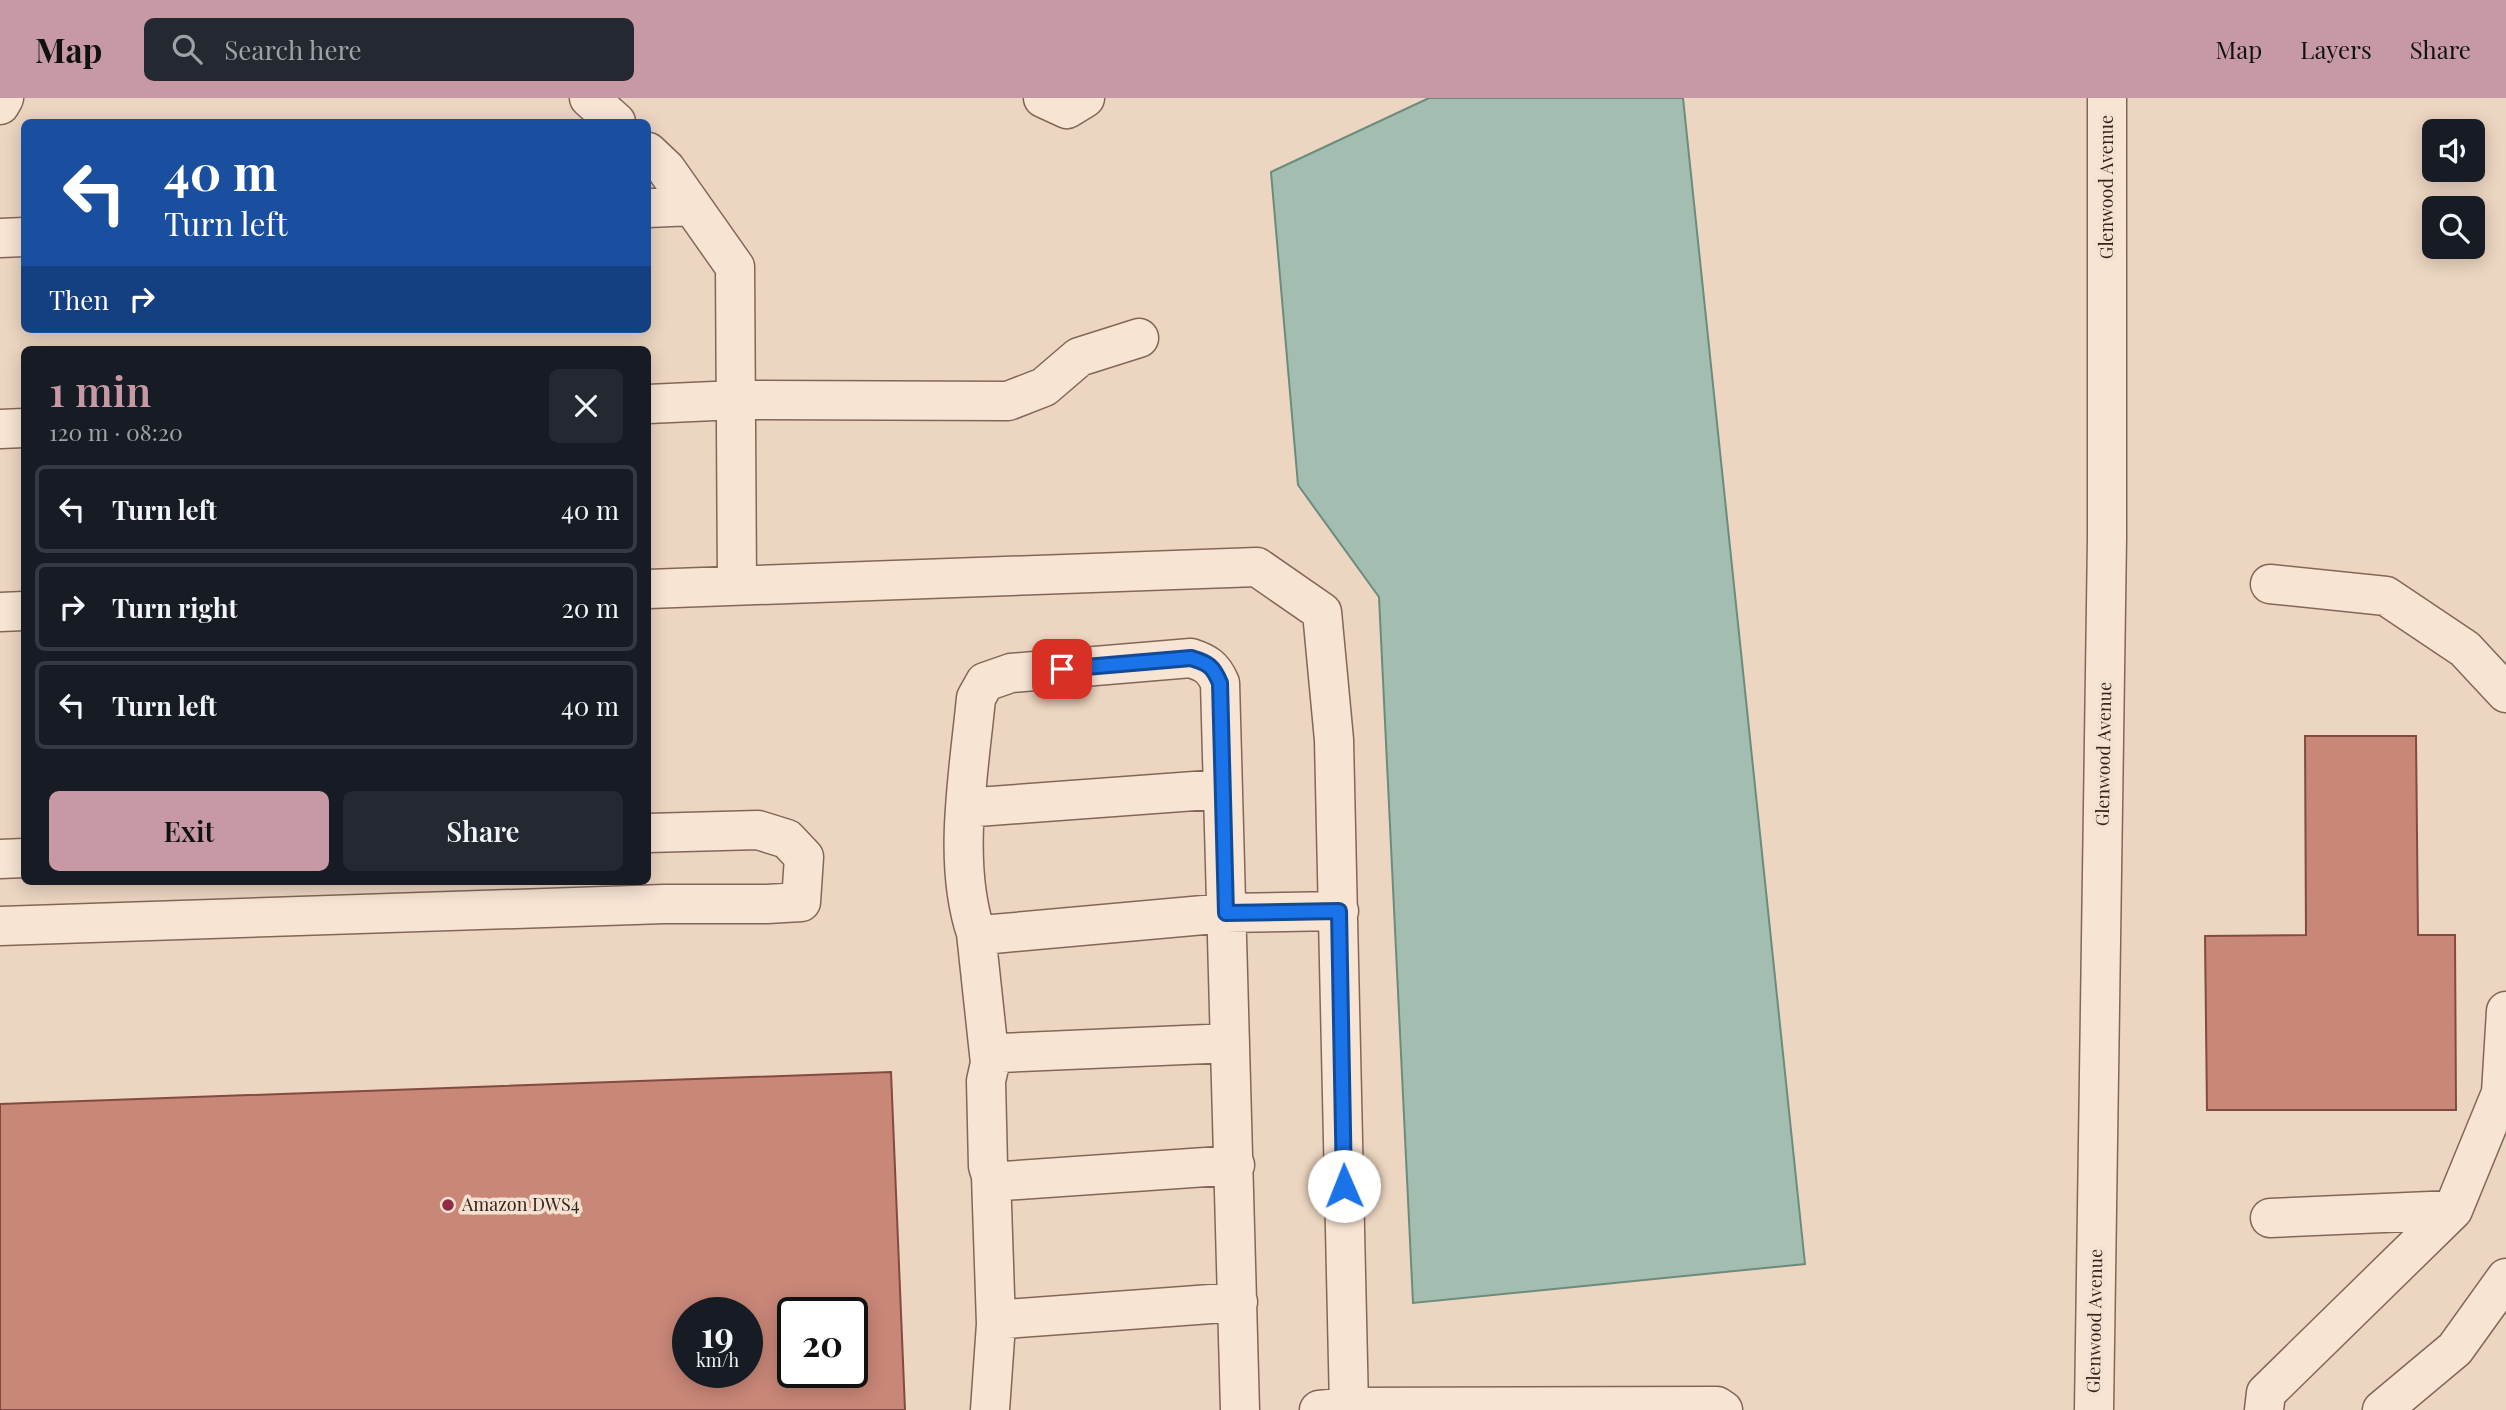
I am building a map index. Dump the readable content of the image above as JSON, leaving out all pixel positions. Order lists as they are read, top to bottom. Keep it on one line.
{"streets":{"street":["Glenwood Avenue"]},"places":["Amazon DWS4"],"page":{"header":"Map","search":"Search here","nav":["Map","Layers","Share"],"turn":["40 m","Turn left"],"then":"Then","heading":["1 min","120 m · 08:20"],"list":[{"name":"Turn left","value":"40 m"},{"name":"Turn right","value":"20 m"},{"name":"Turn left","value":"40 m"}],"buttons":["Exit","Share"],"speed":"19 km/h","limit":"20"}}
